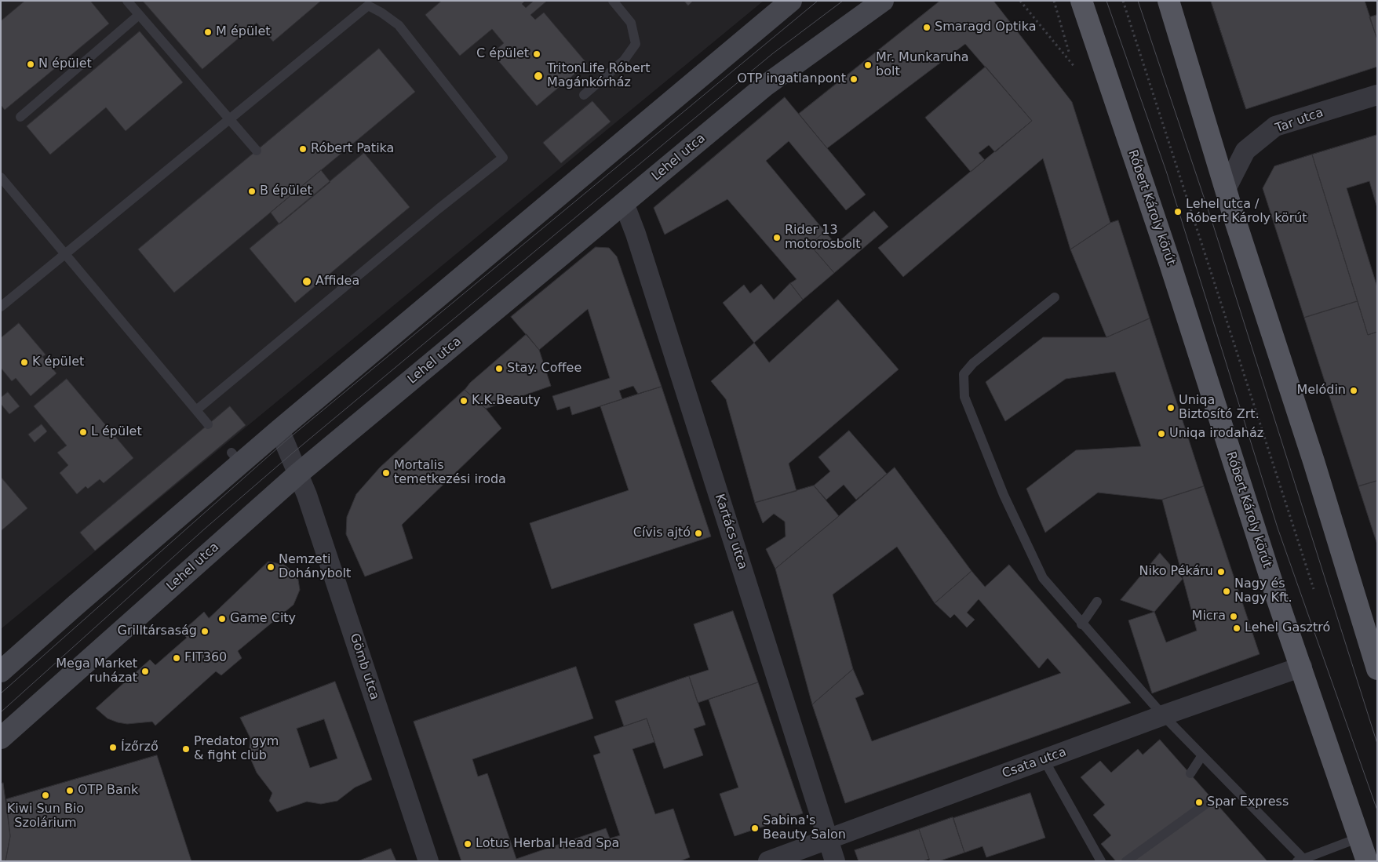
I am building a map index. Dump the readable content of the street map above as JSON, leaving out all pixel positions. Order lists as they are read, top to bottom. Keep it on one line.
{"streets":{"main road":["Lehel utca","Róbert Károly körút"],"street":["Tar utca","Kartács utca","Gömb utca","Csata utca"]},"crossings":[["Lehel utca","Kartács utca"],["Lehel utca","Gömb utca"],["Róbert Károly körút","Csata utca"],["Kartács utca","Csata utca"]],"places":["Smaragd Optika","M épület","C épület","N épület","Mr. Munkaruha bolt","TritonLife Róbert Magánkórház","OTP ingatlanpont","Róbert Patika","B épület","Lehel utca / Róbert Károly körút","Rider 13 motorosbolt","Affidea","K épület","Stay. Coffee","Melódin","K.K.Beauty","Uniqa Biztosító Zrt.","L épület","Uniqa irodaház","Mortalis temetkezési iroda","Cívis ajtó","Nemzeti Dohánybolt","Niko Pékáru","Nagy és Nagy Kft.","Micra","Game City","Lehel Gasztró","Grilltársaság","FIT360","Mega Market ruházat","Ízőrző","Predator gym & fight club","OTP Bank","Kiwi Sun Bio Szolárium","Spar Express","Sabina's Beauty Salon","Lotus Herbal Head Spa"]}
